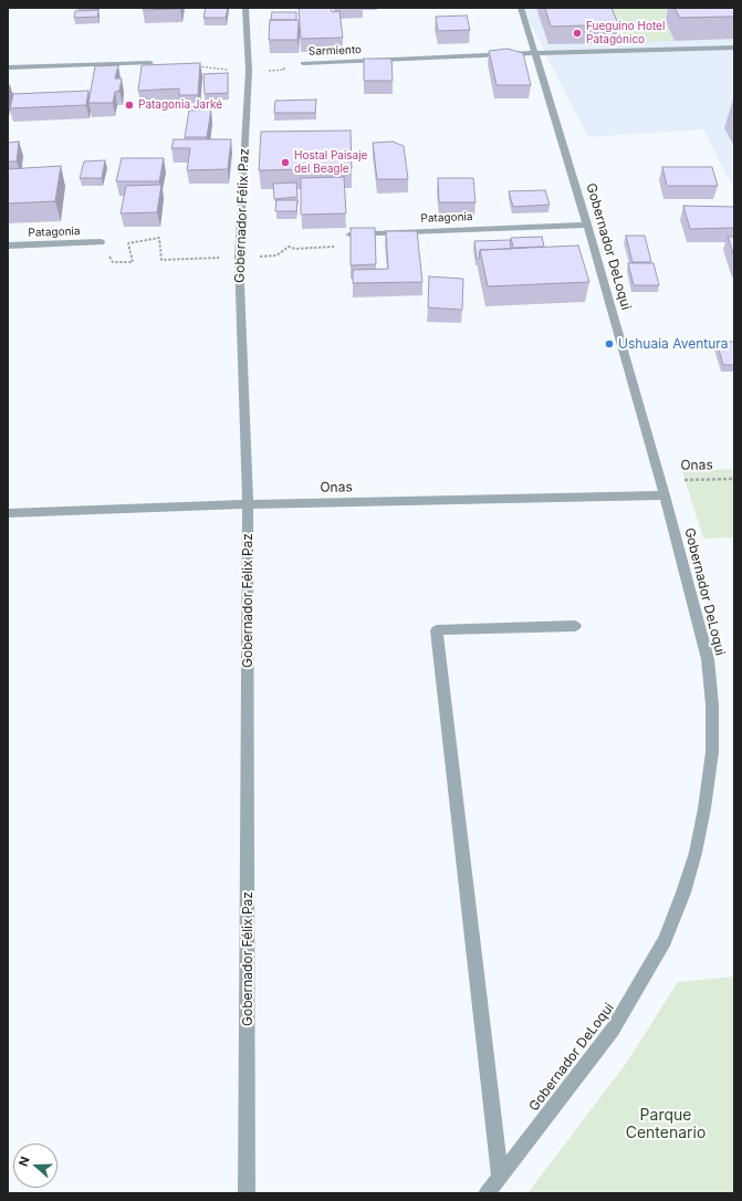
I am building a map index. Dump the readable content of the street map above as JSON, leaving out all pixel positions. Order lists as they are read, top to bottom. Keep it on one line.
{"streets":{"street":["Sarmiento","Gobernador Félix Paz","Patagonia","Gobernador DeLoqui","Onas"]},"crossings":[["Sarmiento","Gobernador Félix Paz"],["Sarmiento","Gobernador DeLoqui"],["Gobernador Félix Paz","Onas"],["Patagonia","Gobernador DeLoqui"],["Gobernador DeLoqui","Onas"]],"parks":["Parque Centenario"],"places":["Fueguino Hotel Patagónico","Patagonia Jarké","Hostal Paisaje del Beagle","Ushuaia Aventura"],"north":"left"}
